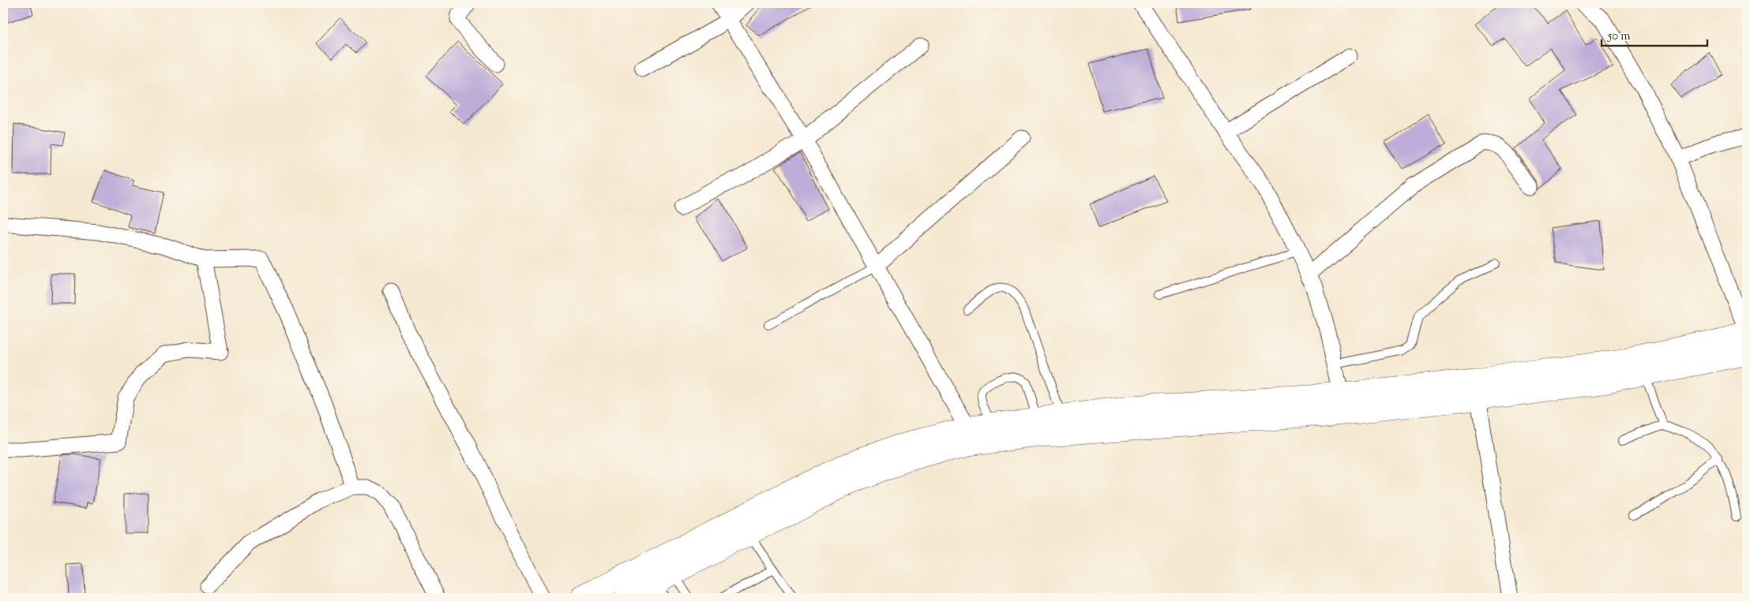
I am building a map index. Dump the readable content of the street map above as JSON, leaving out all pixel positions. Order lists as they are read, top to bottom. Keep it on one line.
{"scale_bar":"50 m"}
